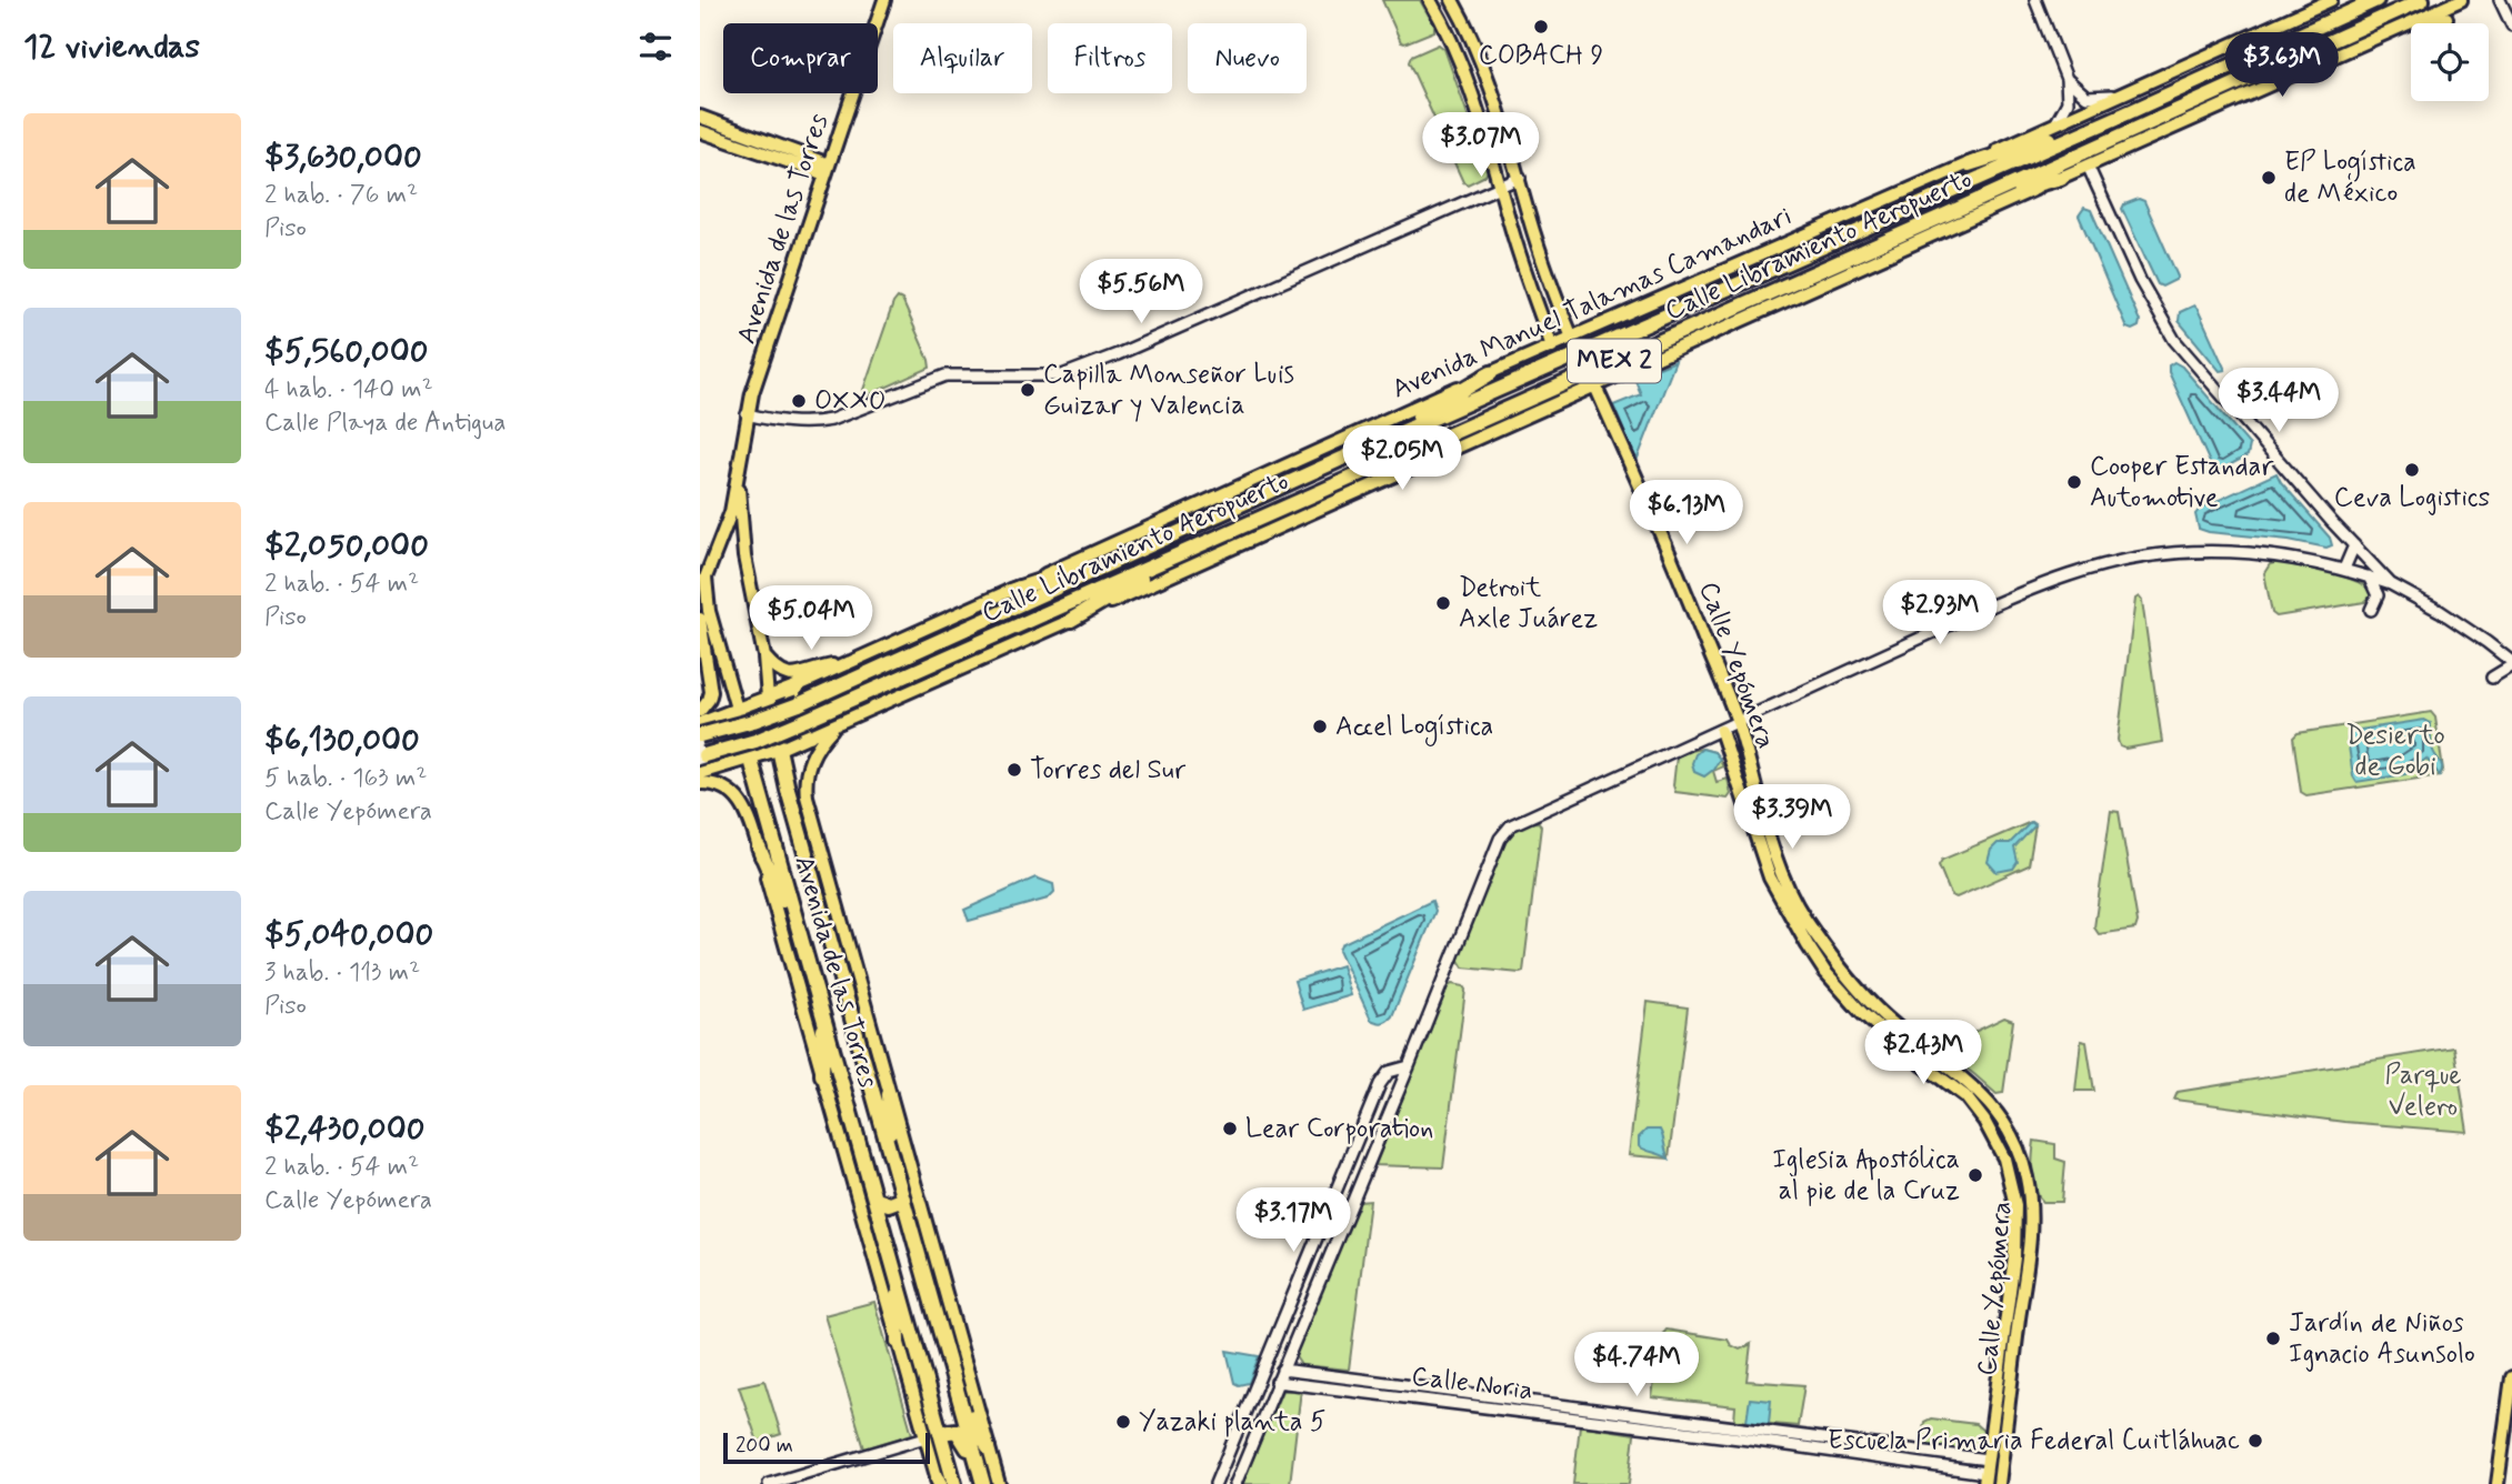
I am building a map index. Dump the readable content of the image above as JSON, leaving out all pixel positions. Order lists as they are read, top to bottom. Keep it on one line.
{"streets":{"highway":["Avenida de las Torres","Calle Libramiento Aeropuerto","MEX 2"],"main road":["Avenida Manuel Talamas Camandari","Calle Yepómera"],"street":["Calle Noria"]},"crossings":[["Avenida de las Torres","Avenida Manuel Talamas Camandari"],["Calle Yepómera","Calle Noria"]],"parks":["Desierto de Gobi","Parque Velero"],"places":["COBACH 9","EP Logística de México","Capilla Monseñor Luis Guizar y Valencia","OXXO","Ceva Logistics","Cooper Estandar Automotive","Detroit Axle Juárez","Accel Logística","Torres del Sur","Lear Corporation","Iglesia Apostólica al pie de la Cruz","Jardín de Niños Ignacio Asunsolo","Yazaki planta 5","Escuela Primaria Federal Cuitláhuac"],"scale_bar":"200 m","page":{"heading":"12 viviendas","chip":["Comprar","Alquilar","Filtros","Nuevo"],"price":["$3.63M","$3.07M","$5.56M","$3.44M","$2.05M","$6.13M","$2.93M","$5.04M","$3.39M","$2.43M","$3.17M","$4.74M"],"list":[{"name":"$3,630,000","note":"2 hab. · 76 m² · Piso"},{"name":"$5,560,000","note":"4 hab. · 140 m² · Calle Playa de Antigua"},{"name":"$2,050,000","note":"2 hab. · 54 m² · Piso"},{"name":"$6,130,000","note":"5 hab. · 163 m² · Calle Yepómera"},{"name":"$5,040,000","note":"3 hab. · 113 m² · Piso"},{"name":"$2,430,000","note":"2 hab. · 54 m² · Calle Yepómera"}],"scale":"200 m"}}
